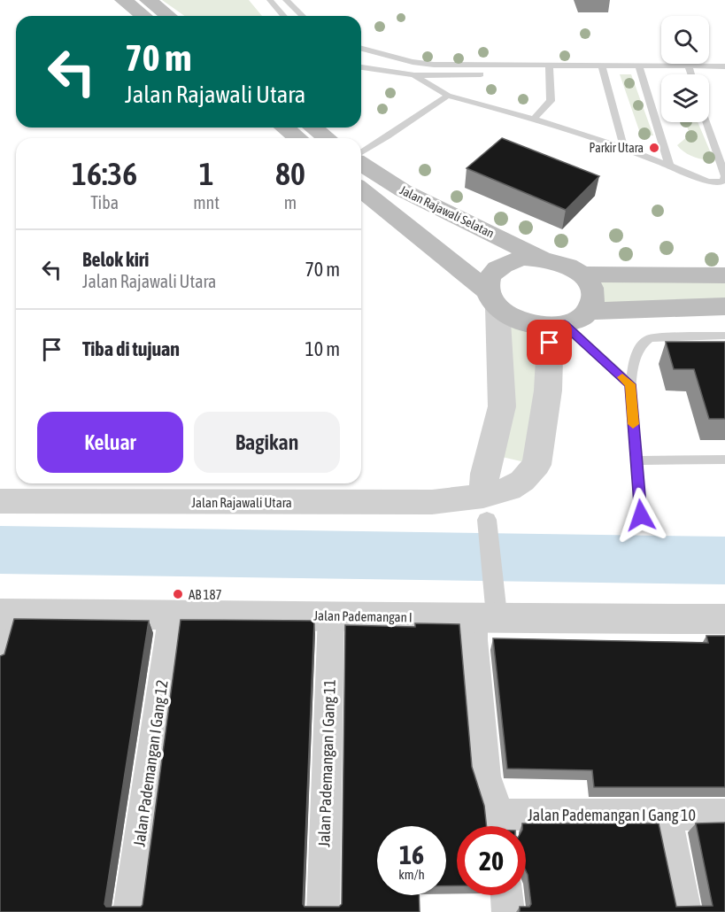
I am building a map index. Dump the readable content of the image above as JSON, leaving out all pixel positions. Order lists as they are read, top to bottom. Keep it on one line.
{"streets":{"main road":["Jalan Rajawali Selatan"],"street":["Jalan Rajawali Utara","Jalan Pademangan I","Jalan Pademangan I Gang 12","Jalan Pademangan I Gang 11","Jalan Pademangan I Gang 10"]},"crossings":[["Jalan Pademangan I","Jalan Pademangan I Gang 12"],["Jalan Pademangan I","Jalan Pademangan I Gang 11"],["Jalan Pademangan I","Jalan Pademangan I Gang 10"]],"places":["Parkir Utara","AB 187"],"page":{"turn":["70 m","Jalan Rajawali Utara"],"eta":["16:36","Tiba","1","mnt","80","m"],"list":[{"name":"Belok kiri","note":"Jalan Rajawali Utara","value":"70 m"},{"name":"Tiba di tujuan","value":"10 m"}],"buttons":["Keluar","Bagikan"],"speed":"16 km/h","limit":"20"}}
